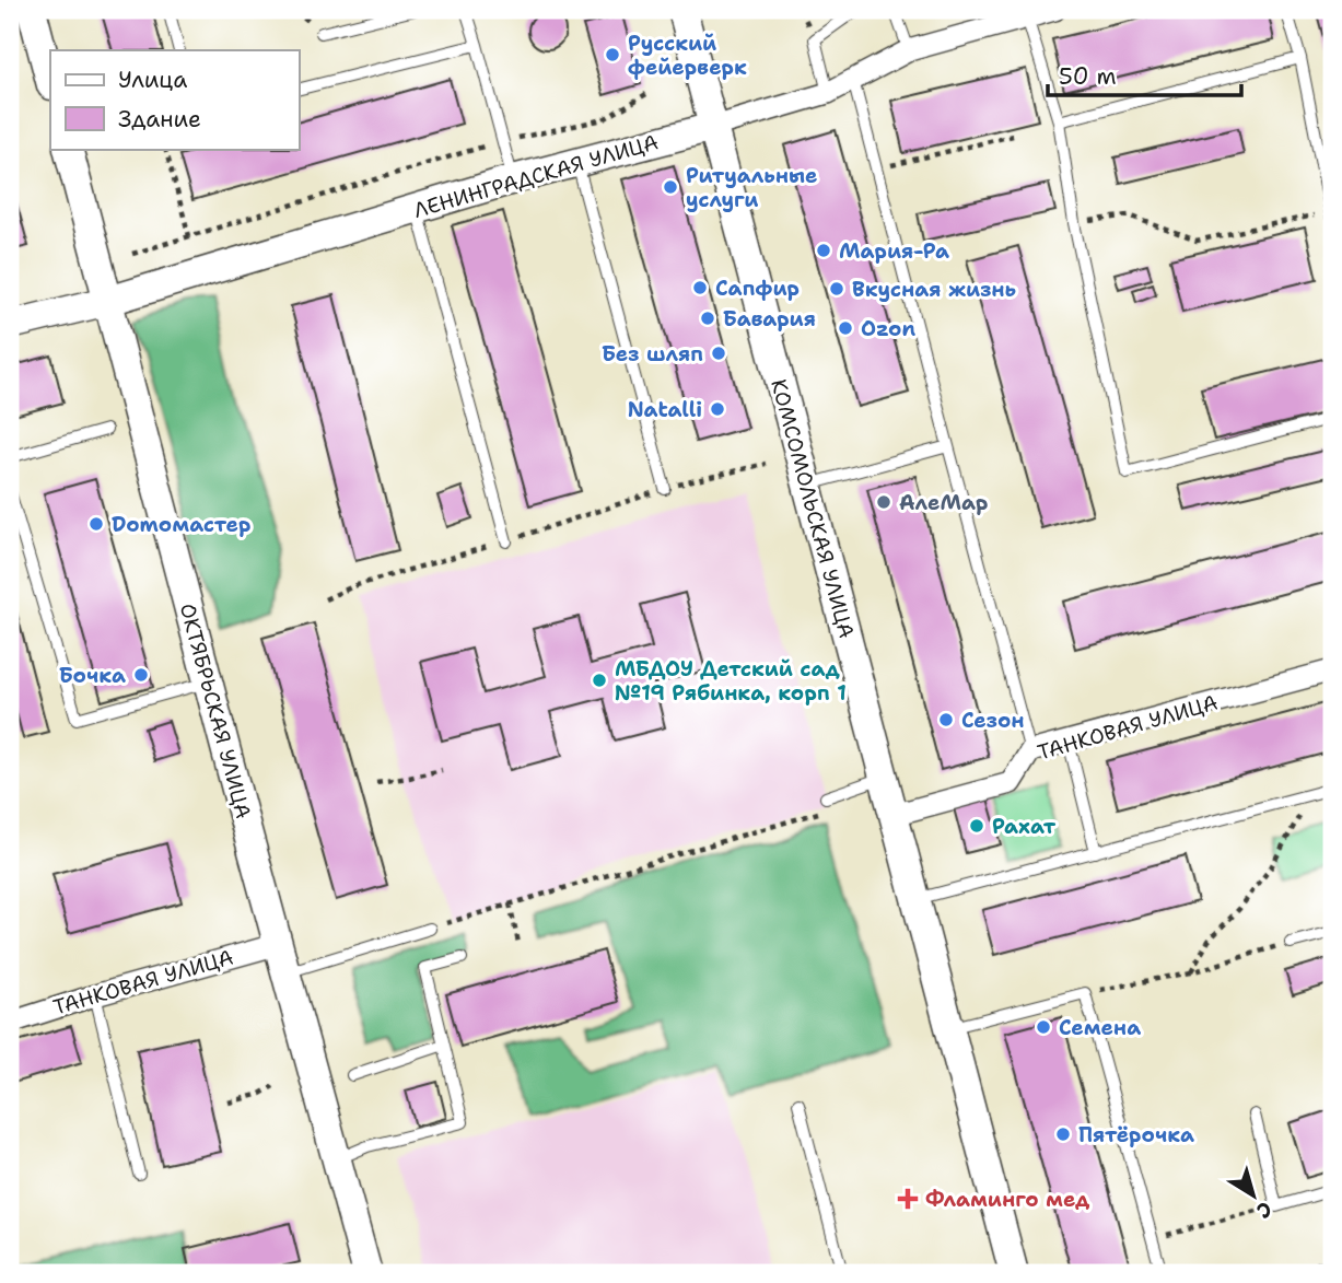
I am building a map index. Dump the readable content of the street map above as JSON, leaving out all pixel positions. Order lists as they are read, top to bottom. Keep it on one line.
{"streets":{"main road":["ЛЕНИНГРАДСКАЯ УЛИЦА","КОМСОМОЛЬСКАЯ УЛИЦА","ОКТЯБРЬСКАЯ УЛИЦА"],"street":["ТАНКОВАЯ УЛИЦА"]},"crossings":[["ЛЕНИНГРАДСКАЯ УЛИЦА","КОМСОМОЛЬСКАЯ УЛИЦА"],["ЛЕНИНГРАДСКАЯ УЛИЦА","ОКТЯБРЬСКАЯ УЛИЦА"],["КОМСОМОЛЬСКАЯ УЛИЦА","ТАНКОВАЯ УЛИЦА"],["ОКТЯБРЬСКАЯ УЛИЦА","ТАНКОВАЯ УЛИЦА"]],"places":{"other":["Русский фейерверк","Ритуальные услуги","Мария-Ра","Сапфир","Вкусная жизнь","Бавария","Ozon","Без шляп","Natalli","АлеМар","Domoмастер","Бочка","МБДОУ Детский сад №19 Рябинка, корп 1","Сезон","Рахат","Семена","Пятёрочка"],"health":["Фламинго мед"]},"legend":["Улица","Здание"],"scale_bar":"50 m","north":"bottom right"}
